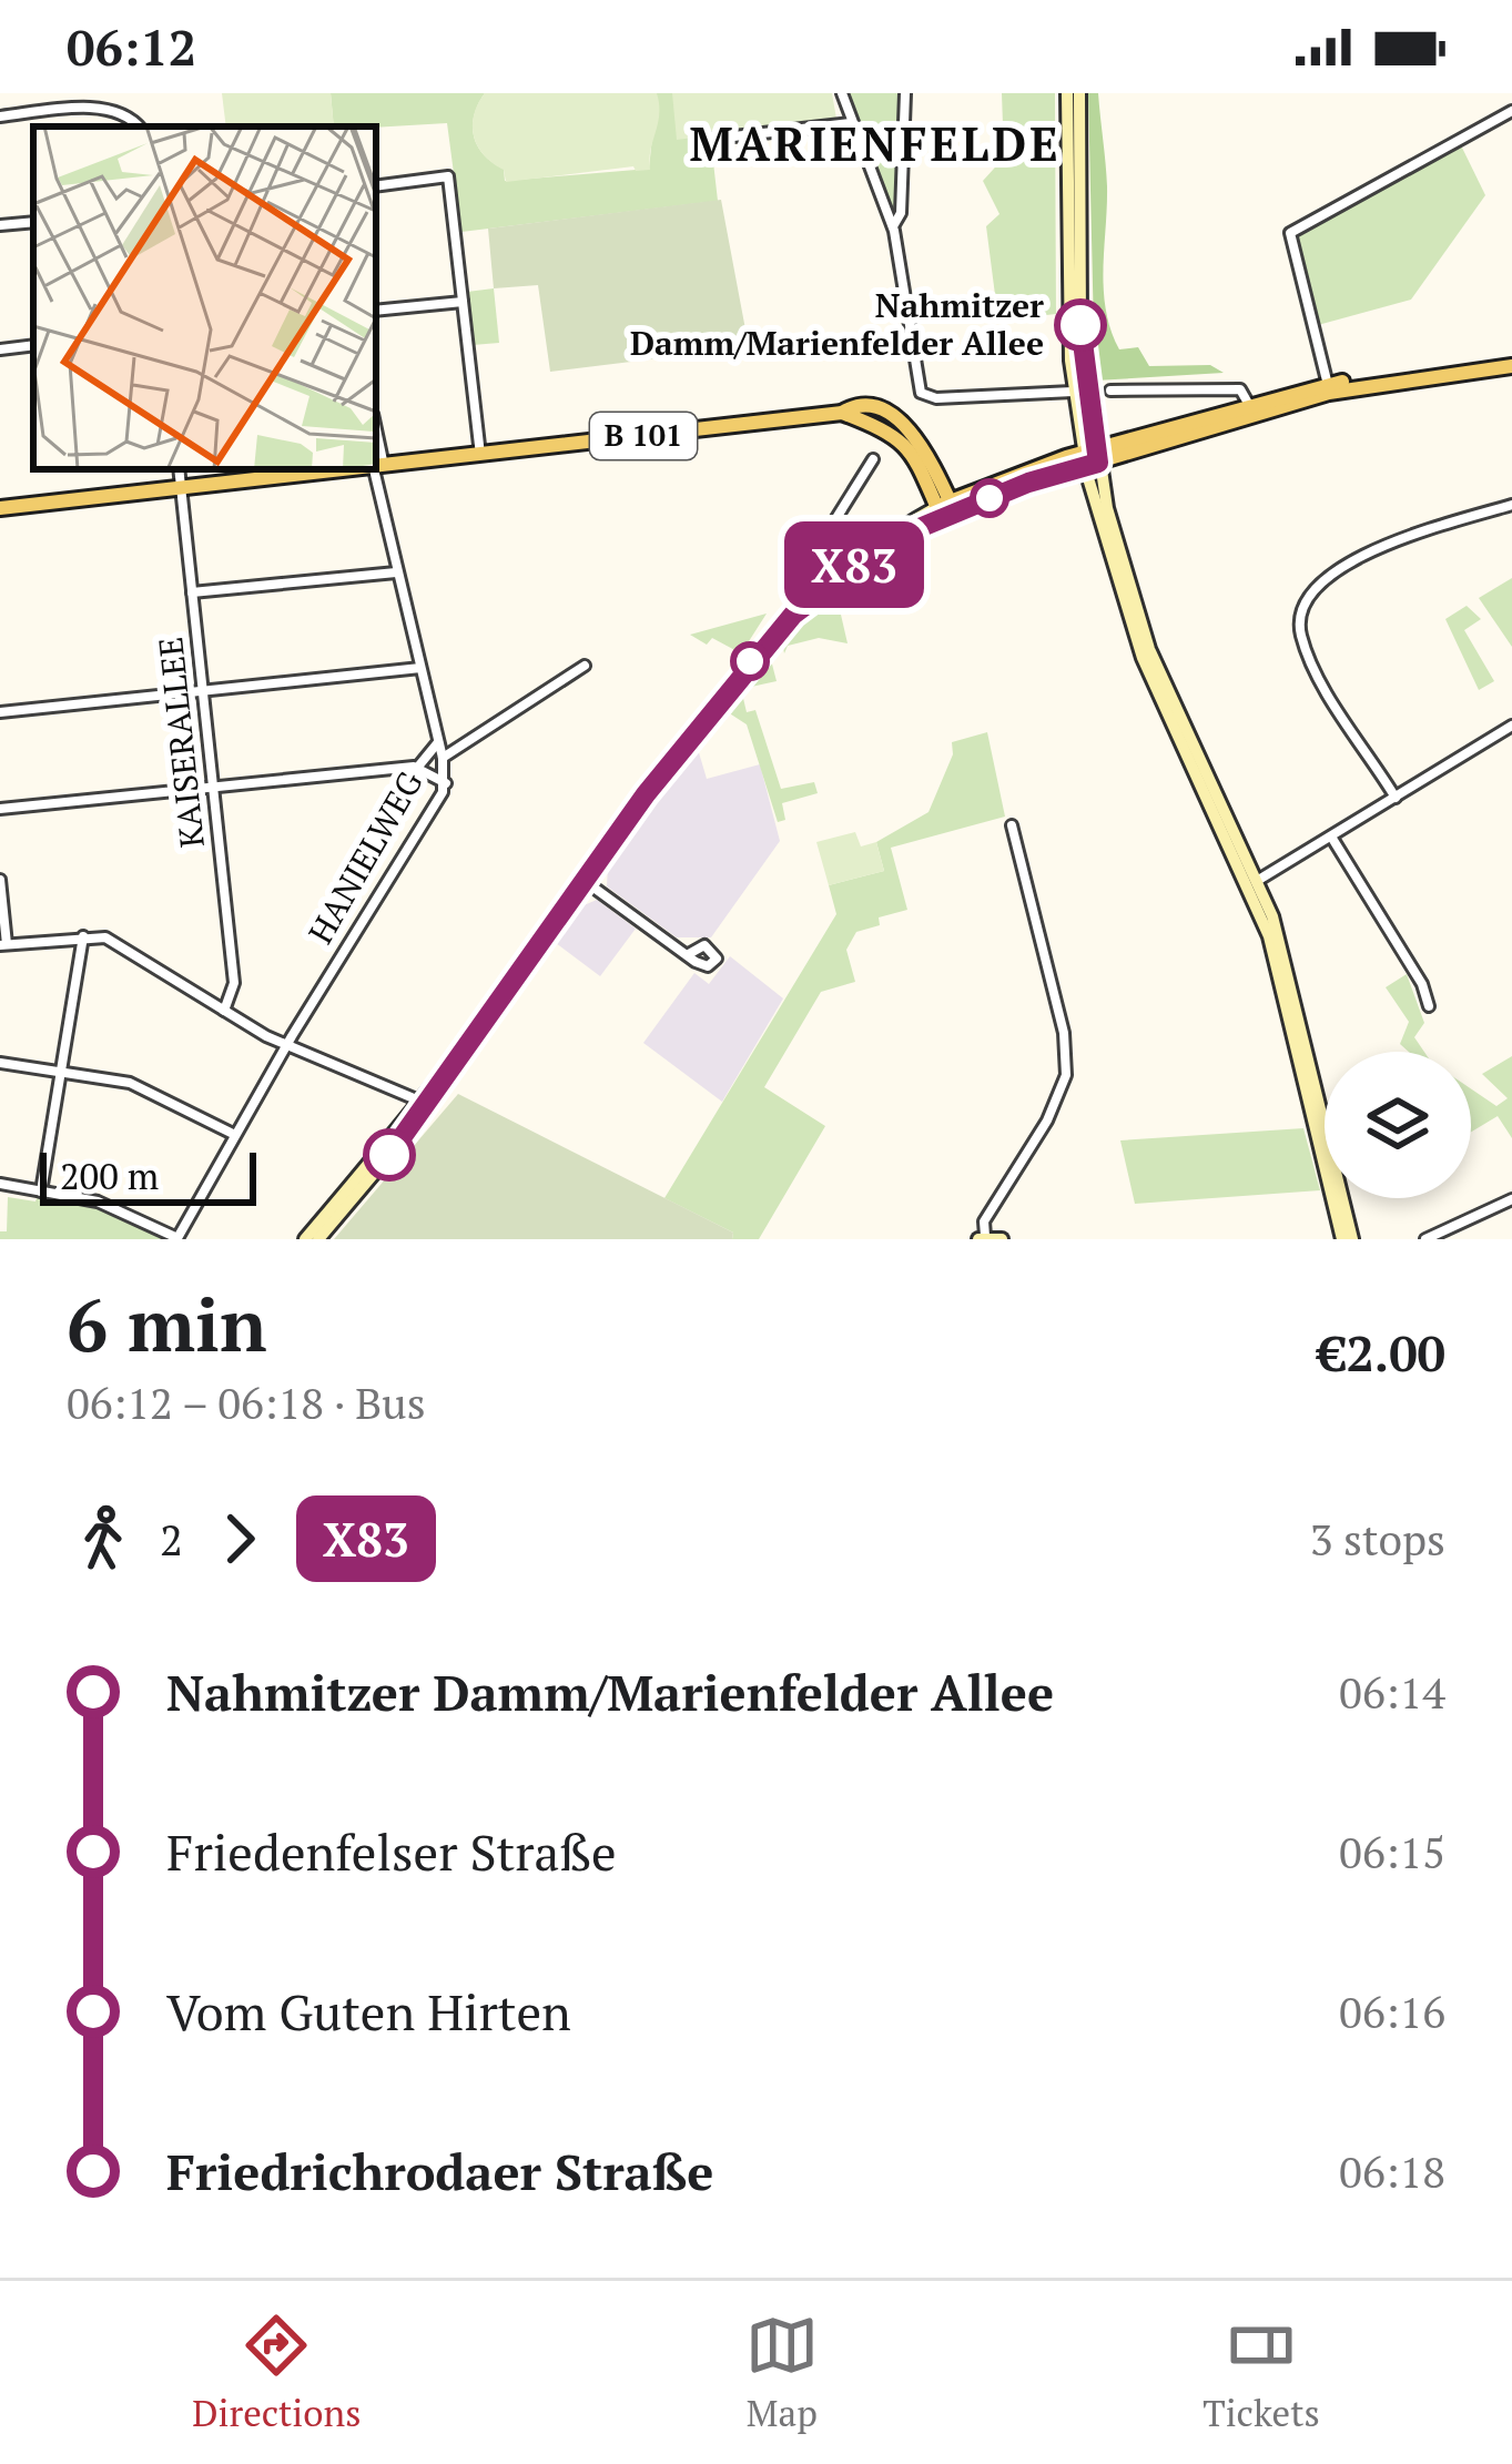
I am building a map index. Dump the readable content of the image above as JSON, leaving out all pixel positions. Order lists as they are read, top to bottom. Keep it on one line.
{"streets":{"main road":["B 101"],"street":["KAISERALLEE","HANIELWEG"]},"crossings":[["B 101","KAISERALLEE"],["B 101","HANIELWEG"]],"districts":["MARIENFELDE"],"places":["Nahmitzer Damm/Marienfelder Allee"],"lines":["bus line X83"],"scale_bar":"200 m","page":{"status":"06:12","on_map":"X83","scale":"200 m","heading":["6 min","06:12 – 06:18 · Bus","€2.00"],"legs":["2","X83","3 stops"],"list":[{"name":"Nahmitzer Damm/Marienfelder Allee","value":"06:14"},{"name":"Friedenfelser Straße","value":"06:15"},{"name":"Vom Guten Hirten","value":"06:16"},{"name":"Friedrichrodaer Straße","value":"06:18"}],"tabs":["Directions","Map","Tickets"]}}
